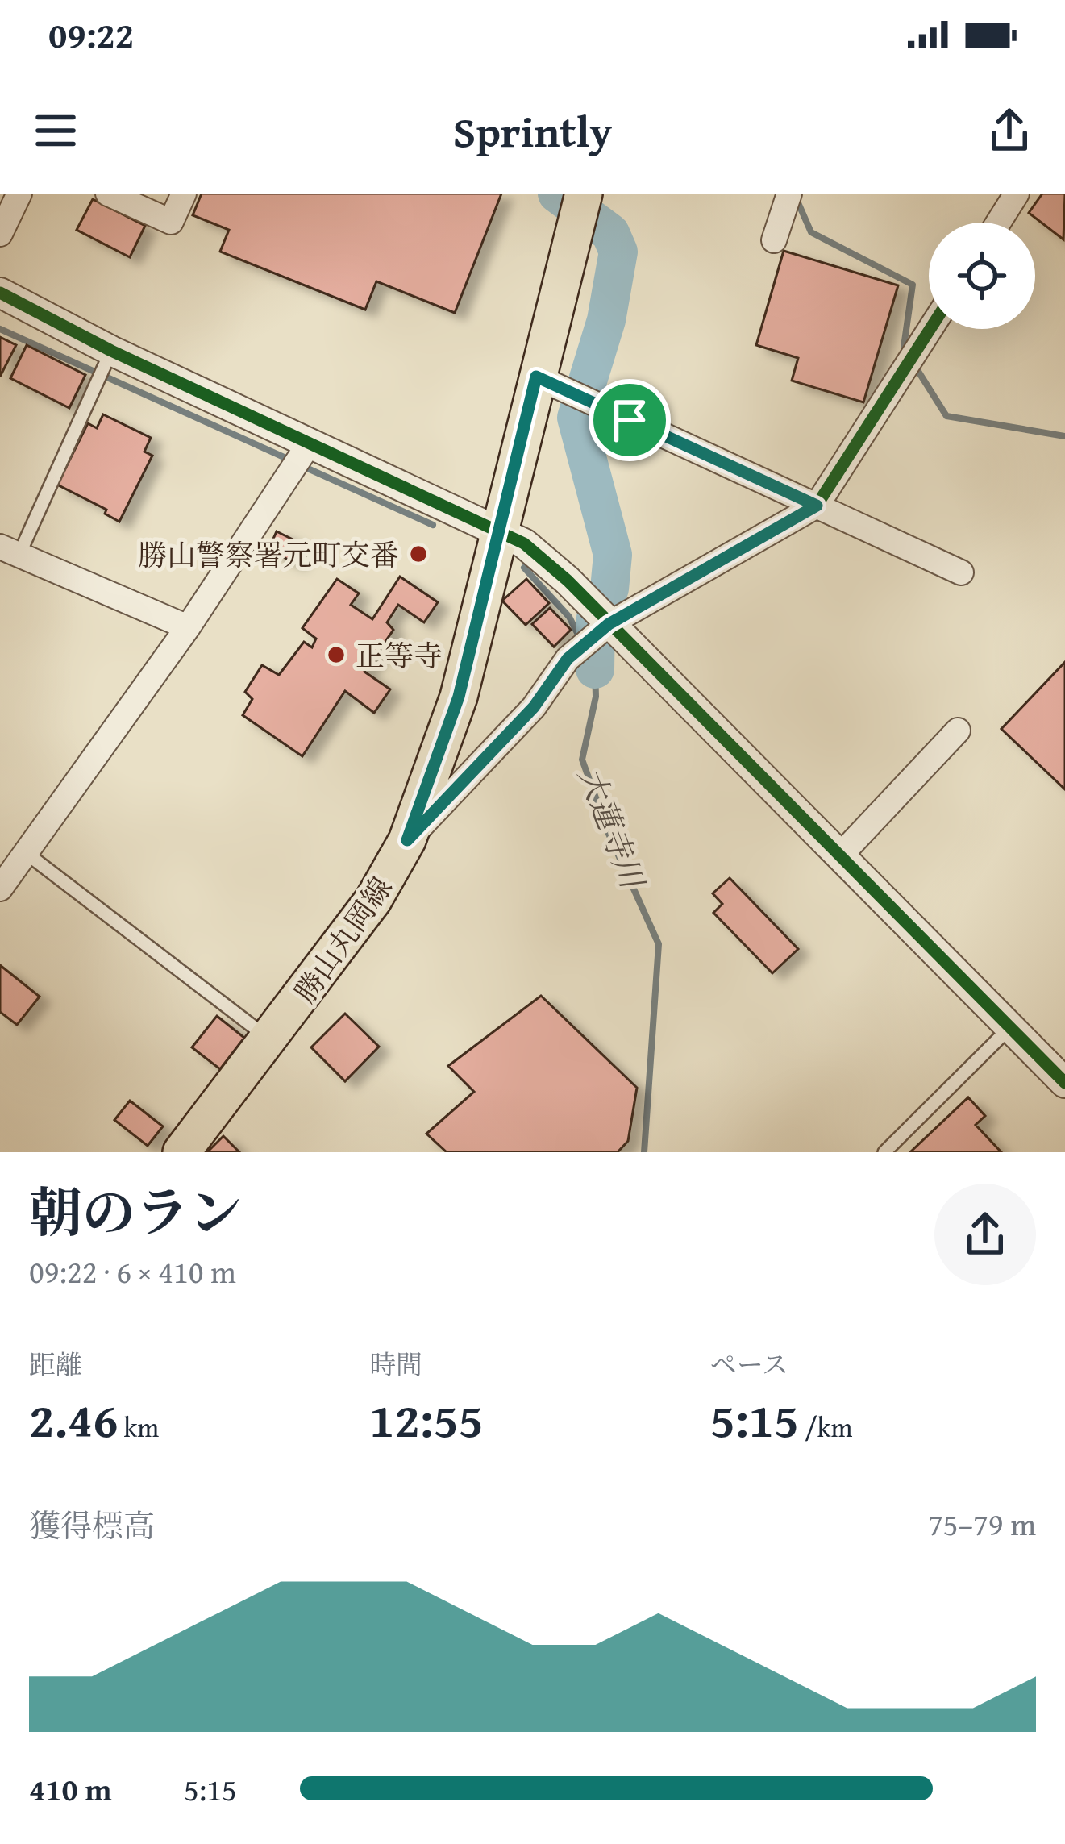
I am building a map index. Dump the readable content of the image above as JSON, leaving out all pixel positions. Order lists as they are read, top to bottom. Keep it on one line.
{"streets":{"main road":["勝山丸岡線"]},"water":["大蓮寺川"],"places":["勝山警察署元町交番","正等寺"],"page":{"status":"09:22","header":"Sprintly","heading":["朝のラン","09:22 · 6 × 410 m"],"stats":[["距離","2.46 km"],["時間","12:55"],["ペース","5:15 /km"]],"chart":["獲得標高","75–79 m"],"list":[{"name":"410 m","note":"5:15"}]}}
